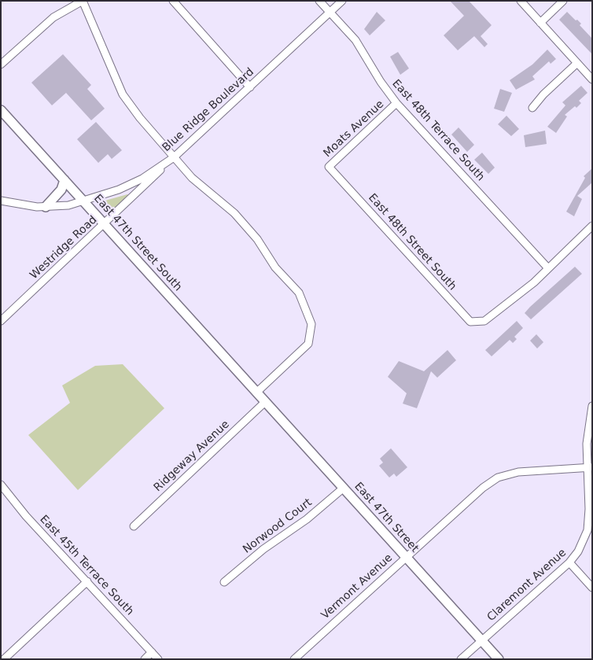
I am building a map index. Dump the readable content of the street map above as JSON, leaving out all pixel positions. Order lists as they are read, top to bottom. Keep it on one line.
{"streets":{"main road":["East 47th Street South","East 47th Street"],"street":["Blue Ridge Boulevard","Moats Avenue","East 48th Terrace South","East 48th Street South","Westridge Road","Ridgeway Avenue","Norwood Court","East 45th Terrace South","Claremont Avenue","Vermont Avenue"]},"crossings":[["Blue Ridge Boulevard","East 48th Terrace South"],["Blue Ridge Boulevard","East 47th Street South"],["Blue Ridge Boulevard","Westridge Road"],["Moats Avenue","East 48th Terrace South"],["Moats Avenue","East 48th Street South"],["East 48th Terrace South","East 48th Street South"],["East 47th Street South","Westridge Road"],["East 47th Street South","East 47th Street"],["Ridgeway Avenue","East 47th Street"],["East 47th Street","Norwood Court"],["East 47th Street","Claremont Avenue"],["East 47th Street","Vermont Avenue"],["Claremont Avenue","Vermont Avenue"]]}
